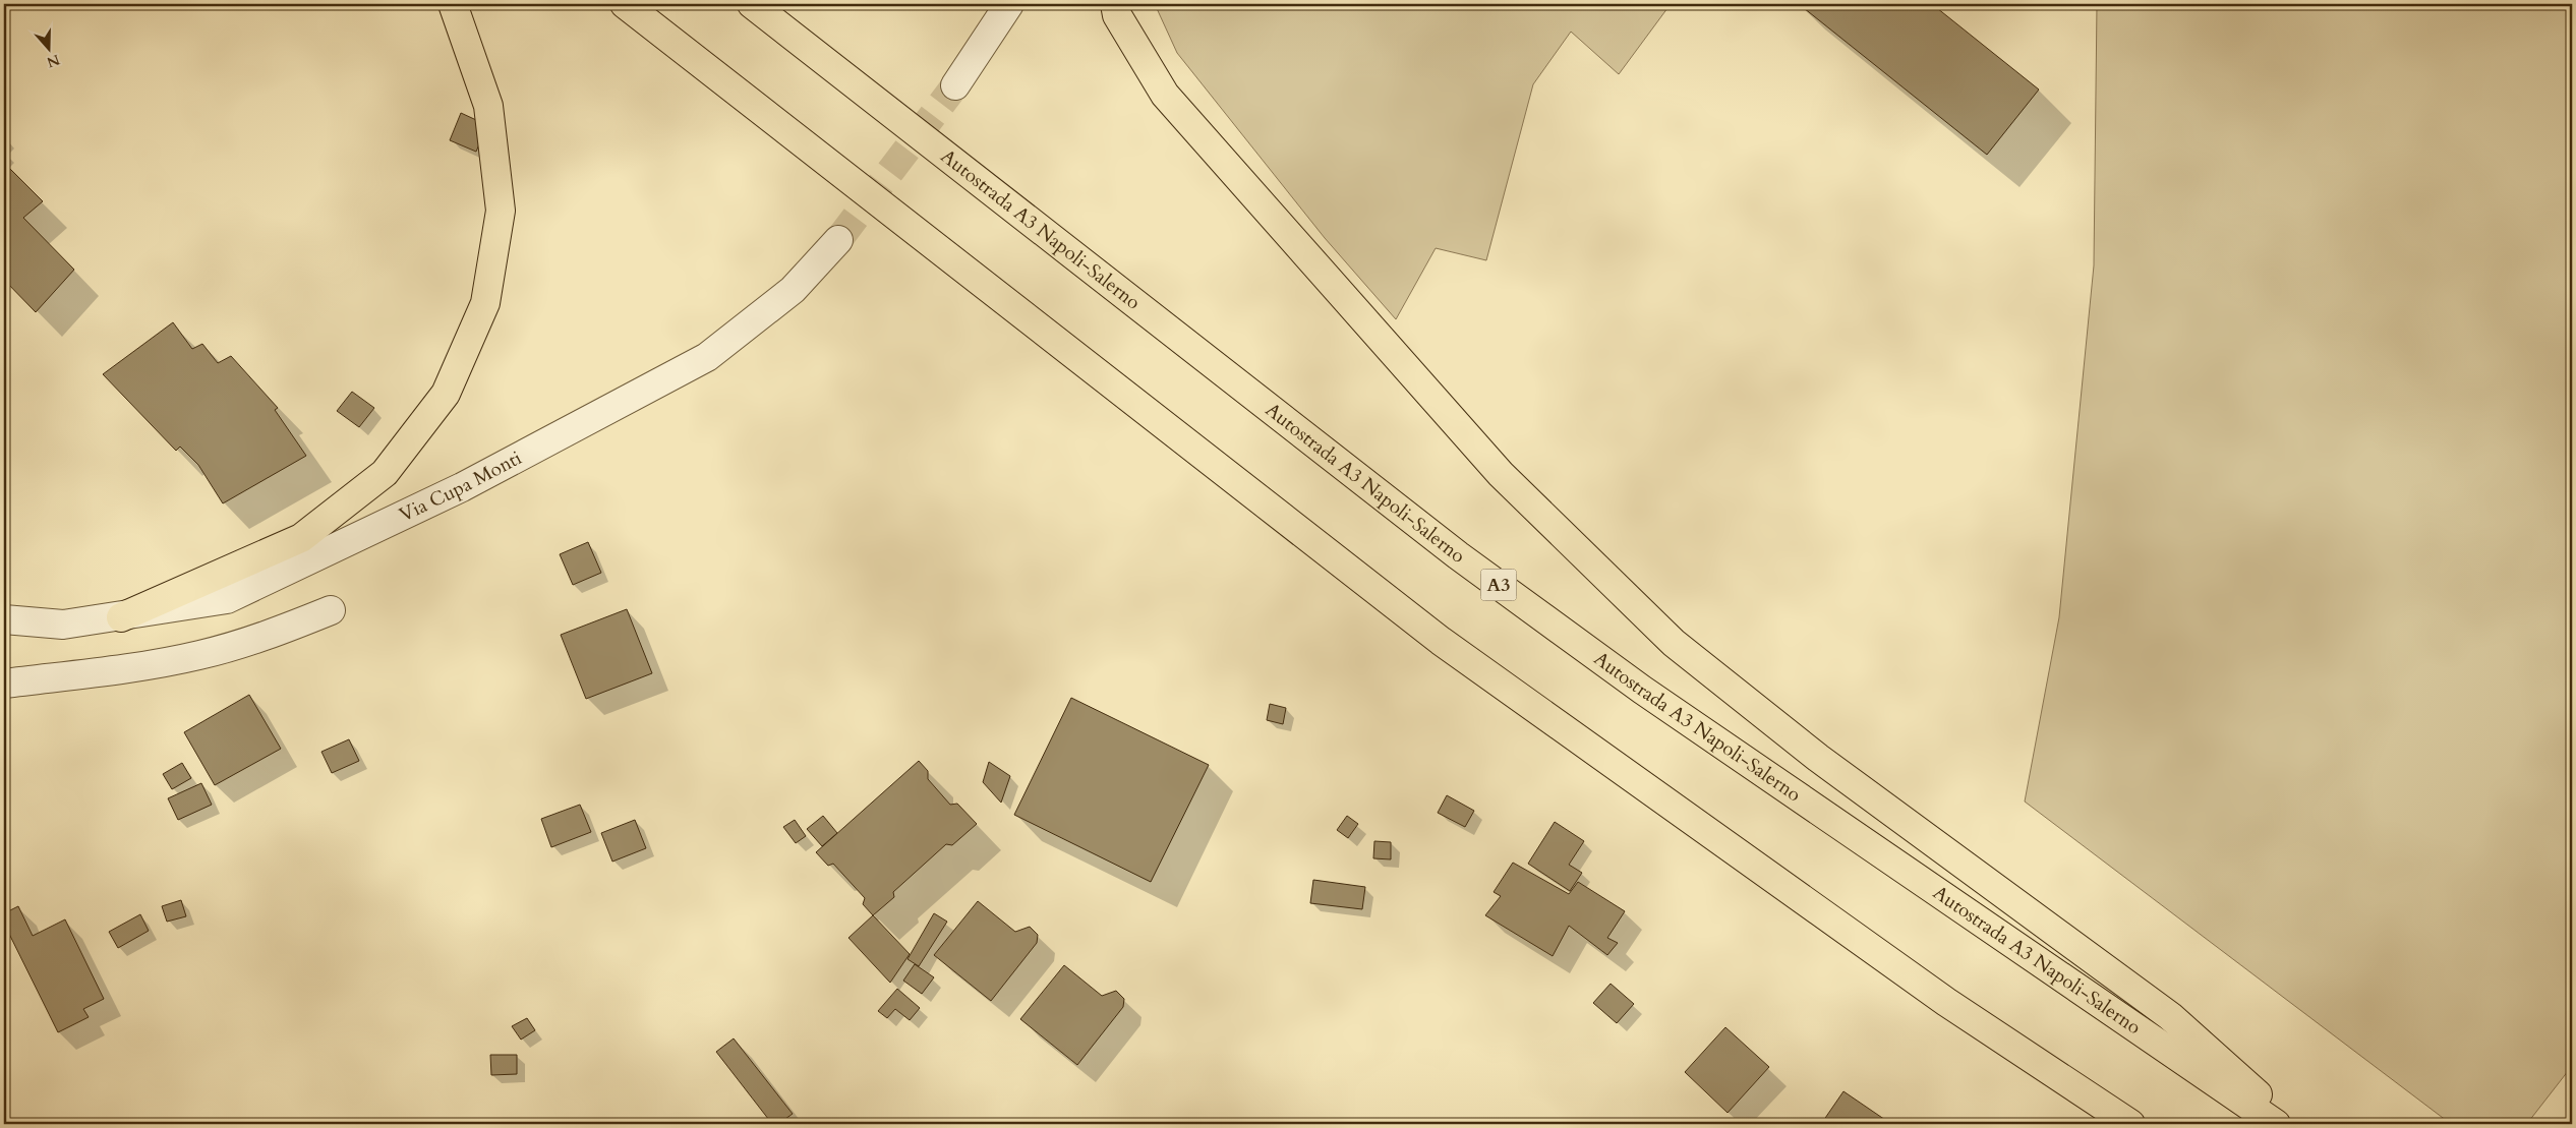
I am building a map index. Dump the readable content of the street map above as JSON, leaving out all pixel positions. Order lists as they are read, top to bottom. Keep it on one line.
{"streets":{"highway":["Autostrada A3 Napoli-Salerno","A3"],"street":["Via Cupa Monti"]},"north":"bottom"}
